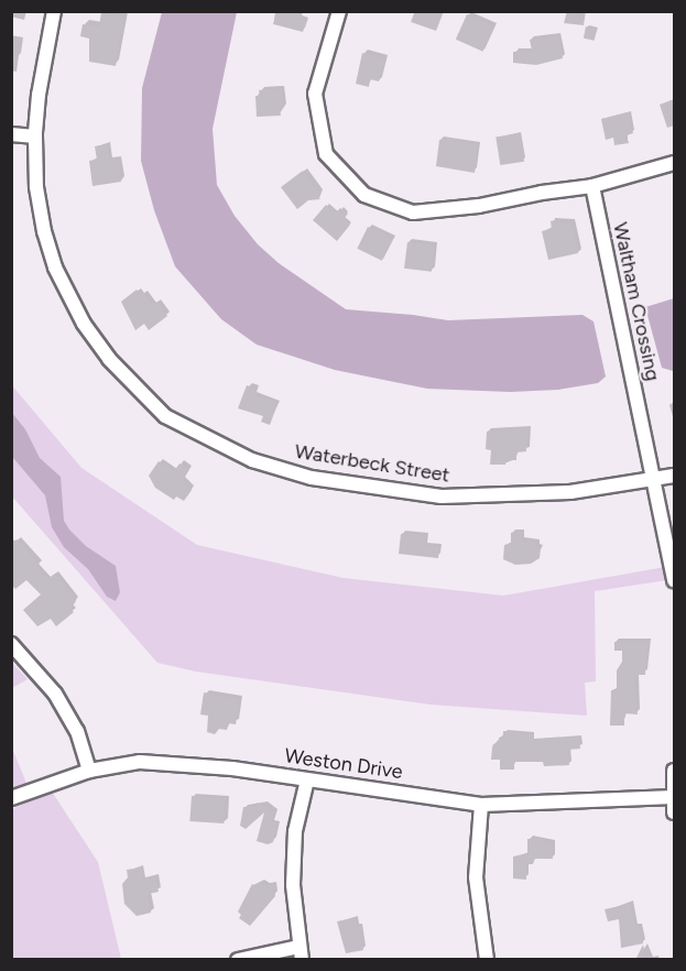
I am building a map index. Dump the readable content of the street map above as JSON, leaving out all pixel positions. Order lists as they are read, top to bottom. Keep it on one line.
{"streets":{"street":["Waltham Crossing","Waterbeck Street","Weston Drive"]},"crossings":[["Waltham Crossing","Waterbeck Street"]]}
